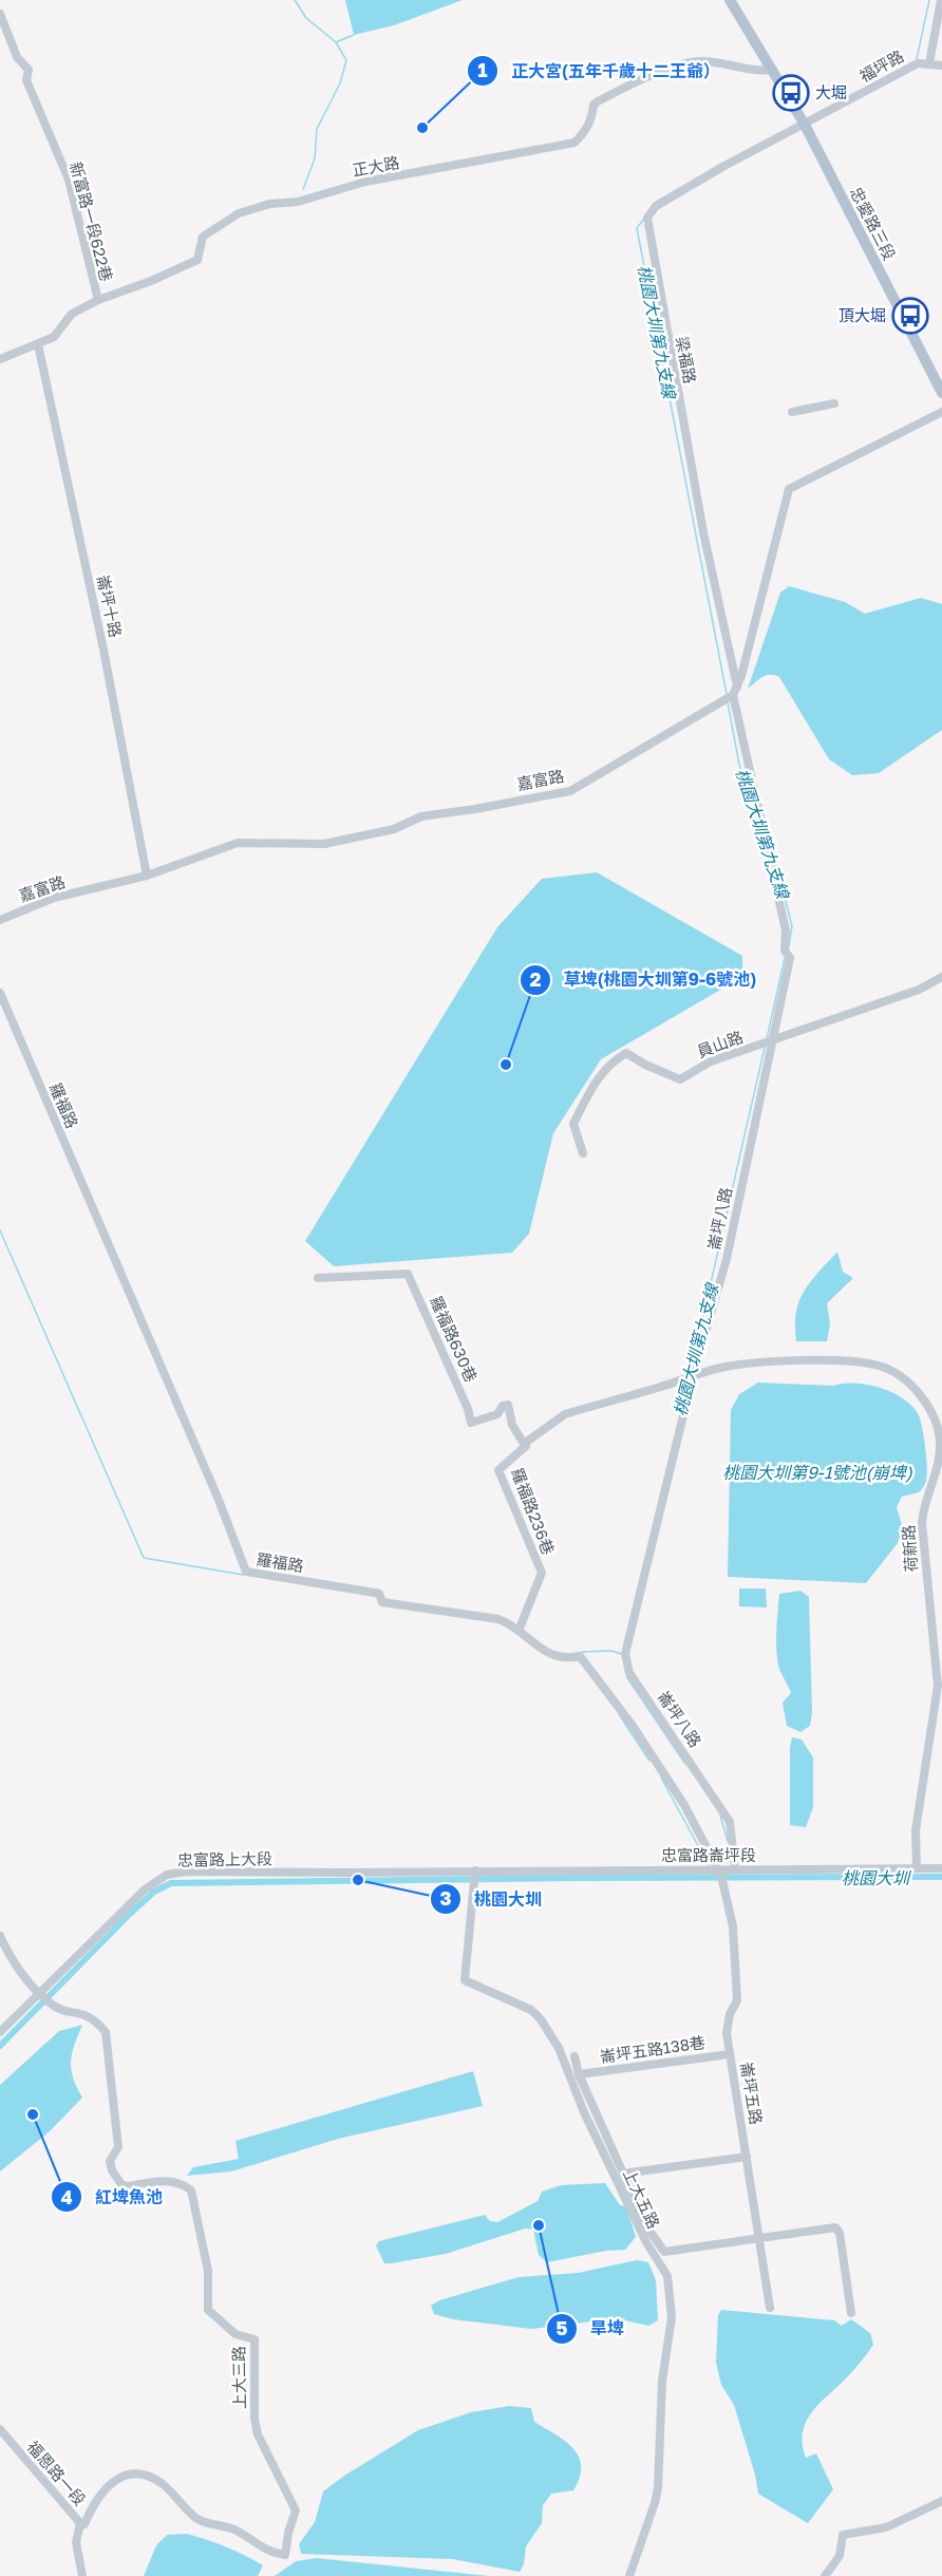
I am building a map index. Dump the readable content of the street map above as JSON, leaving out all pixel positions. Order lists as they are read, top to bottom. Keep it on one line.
{"streets":{"main road":["忠愛路三段"],"street":["福坪路","正大路","新富路一段622巷","梁福路","崙坪十路","嘉富路","員山路","羅福路","崙坪八路","羅福路630巷","羅福路236巷","荷新路","忠富路崙坪段","忠富路上大段","崙坪五路138巷","崙坪五路","上大五路","上大三路","福恩路一段"]},"crossings":[["福坪路","忠愛路三段"],["福坪路","梁福路"],["正大路","新富路一段622巷"],["正大路","忠愛路三段"],["正大路","崙坪十路"],["忠愛路三段","梁福路"],["梁福路","嘉富路"],["梁福路","崙坪八路"],["崙坪十路","嘉富路"],["嘉富路","崙坪八路"],["員山路","崙坪八路"],["羅福路","羅福路236巷"],["羅福路","忠富路崙坪段"],["羅福路","崙坪五路"],["崙坪八路","羅福路236巷"],["崙坪八路","荷新路"],["崙坪八路","忠富路崙坪段"],["羅福路630巷","羅福路236巷"],["羅福路236巷","荷新路"],["荷新路","忠富路崙坪段"],["忠富路崙坪段","忠富路上大段"],["忠富路崙坪段","崙坪五路"],["忠富路崙坪段","上大五路"],["忠富路上大段","上大五路"],["忠富路上大段","上大三路"],["崙坪五路138巷","崙坪五路"],["上大三路","福恩路一段"]],"water":["桃園大圳第九支線","桃園大圳第9-1號池(崩埤)","桃園大圳"],"places":{"bus stop":["大堀","頂大堀"],"other":["正大宮(五年千歲十二王爺）","草埤(桃園大圳第9-6號池)","桃園大圳","紅埤魚池","旱埤"]}}
